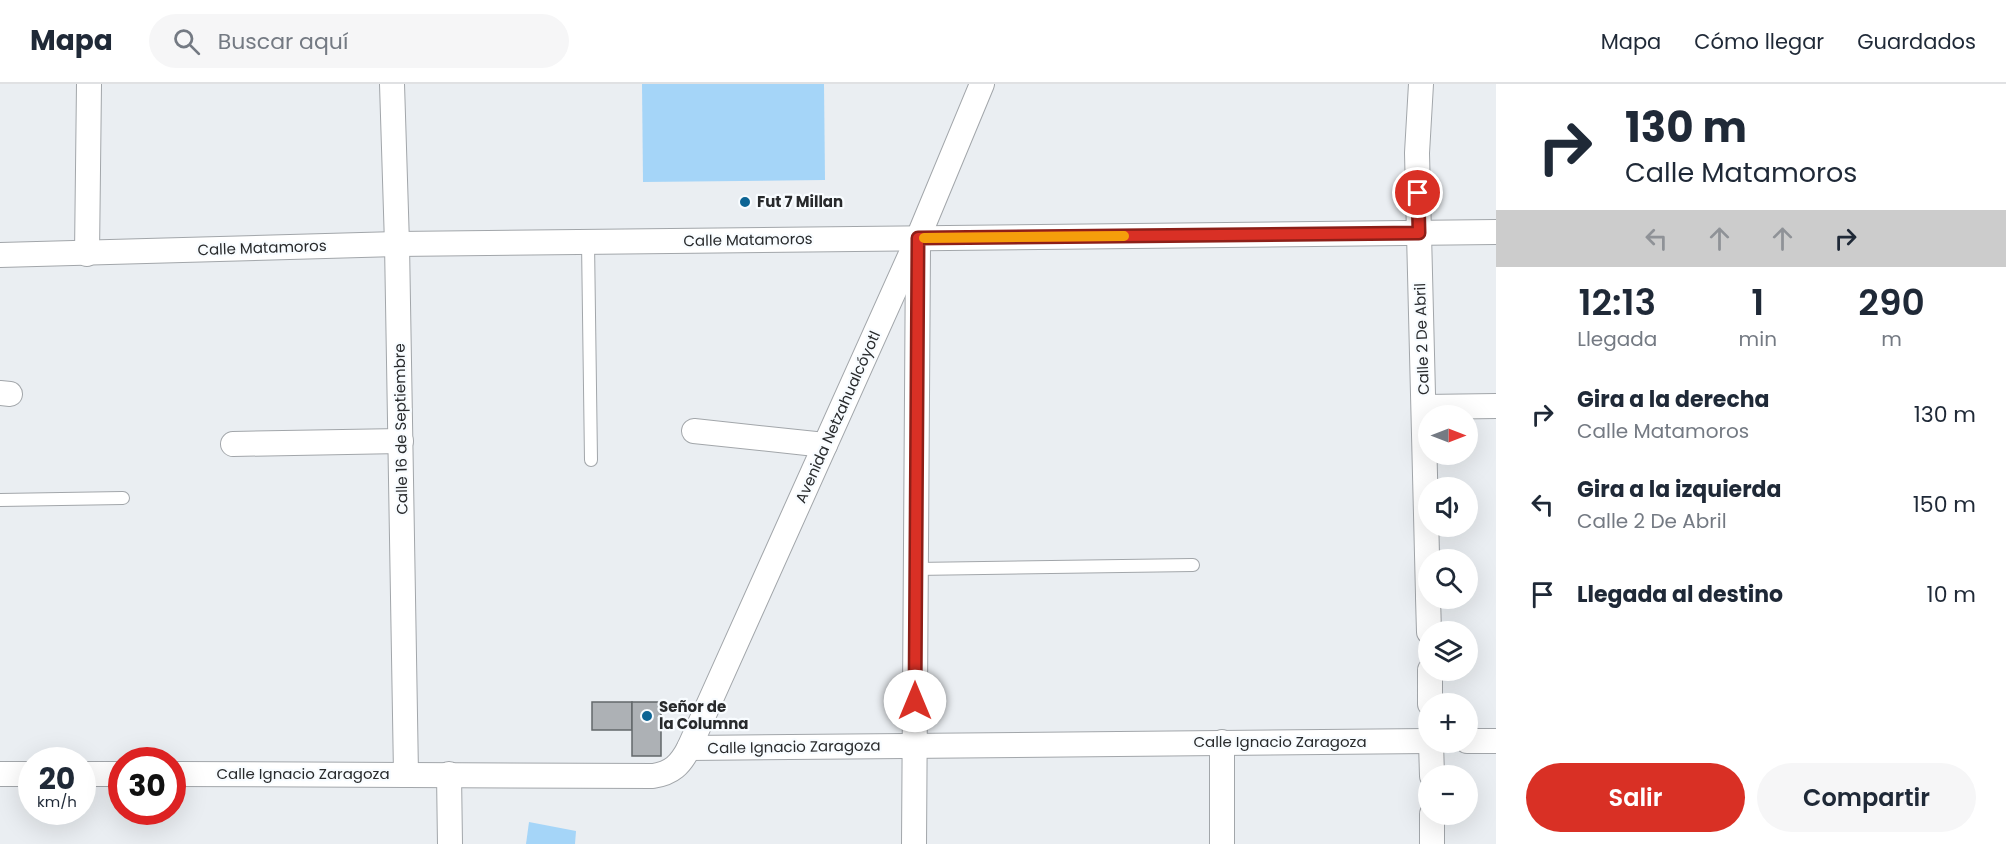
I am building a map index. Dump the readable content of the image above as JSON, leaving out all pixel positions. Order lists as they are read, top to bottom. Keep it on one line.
{"streets":{"street":["Calle Matamoros","Calle 2 De Abril","Avenida Netzahualcóyotl","Calle 16 de Septiembre","Calle Ignacio Zaragoza"]},"crossings":[["Calle Matamoros","Calle 2 De Abril"],["Calle Matamoros","Avenida Netzahualcóyotl"],["Calle Matamoros","Calle 16 de Septiembre"],["Avenida Netzahualcóyotl","Calle Ignacio Zaragoza"],["Calle 16 de Septiembre","Calle Ignacio Zaragoza"]],"places":["Fut 7 Millan","Señor de la Columna"],"north":"right","page":{"header":"Mapa","search":"Buscar aquí","nav":["Mapa","Cómo llegar","Guardados"],"turn":["130 m","Calle Matamoros"],"eta":["12:13","Llegada","1","min","290","m"],"list":[{"name":"Gira a la derecha","note":"Calle Matamoros","value":"130 m"},{"name":"Gira a la izquierda","note":"Calle 2 De Abril","value":"150 m"},{"name":"Llegada al destino","value":"10 m"}],"map_buttons":["+","−"],"speed":"20 km/h","limit":"30","buttons":["Salir","Compartir"]}}
